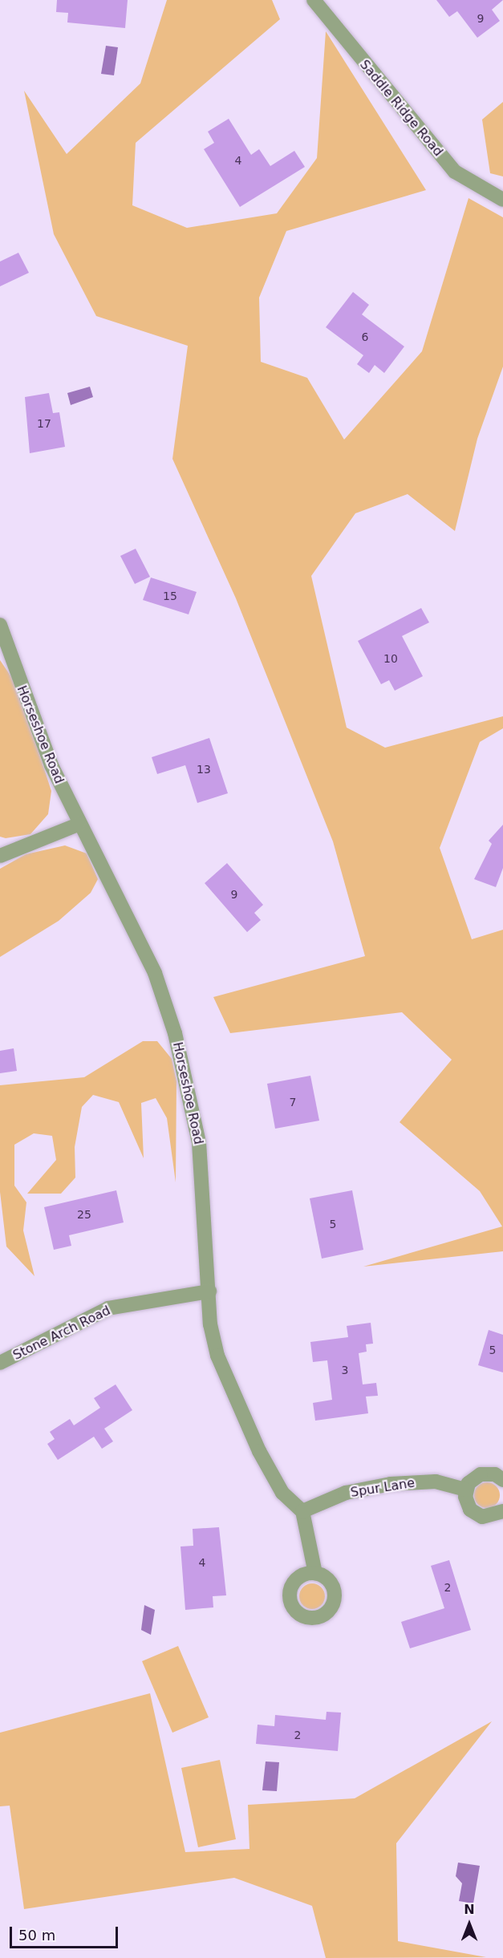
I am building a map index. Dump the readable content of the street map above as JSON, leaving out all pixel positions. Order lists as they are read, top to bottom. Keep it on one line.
{"streets":{"street":["Saddle Ridge Road","Horseshoe Road","Stone Arch Road","Spur Lane"]},"crossings":[["Horseshoe Road","Stone Arch Road"],["Horseshoe Road","Spur Lane"]],"house_numbers":["9","4","6","17","15","10","13","9","7","25","5","5","3","4","2","2"],"scale_bar":"50 m","north":"top"}
